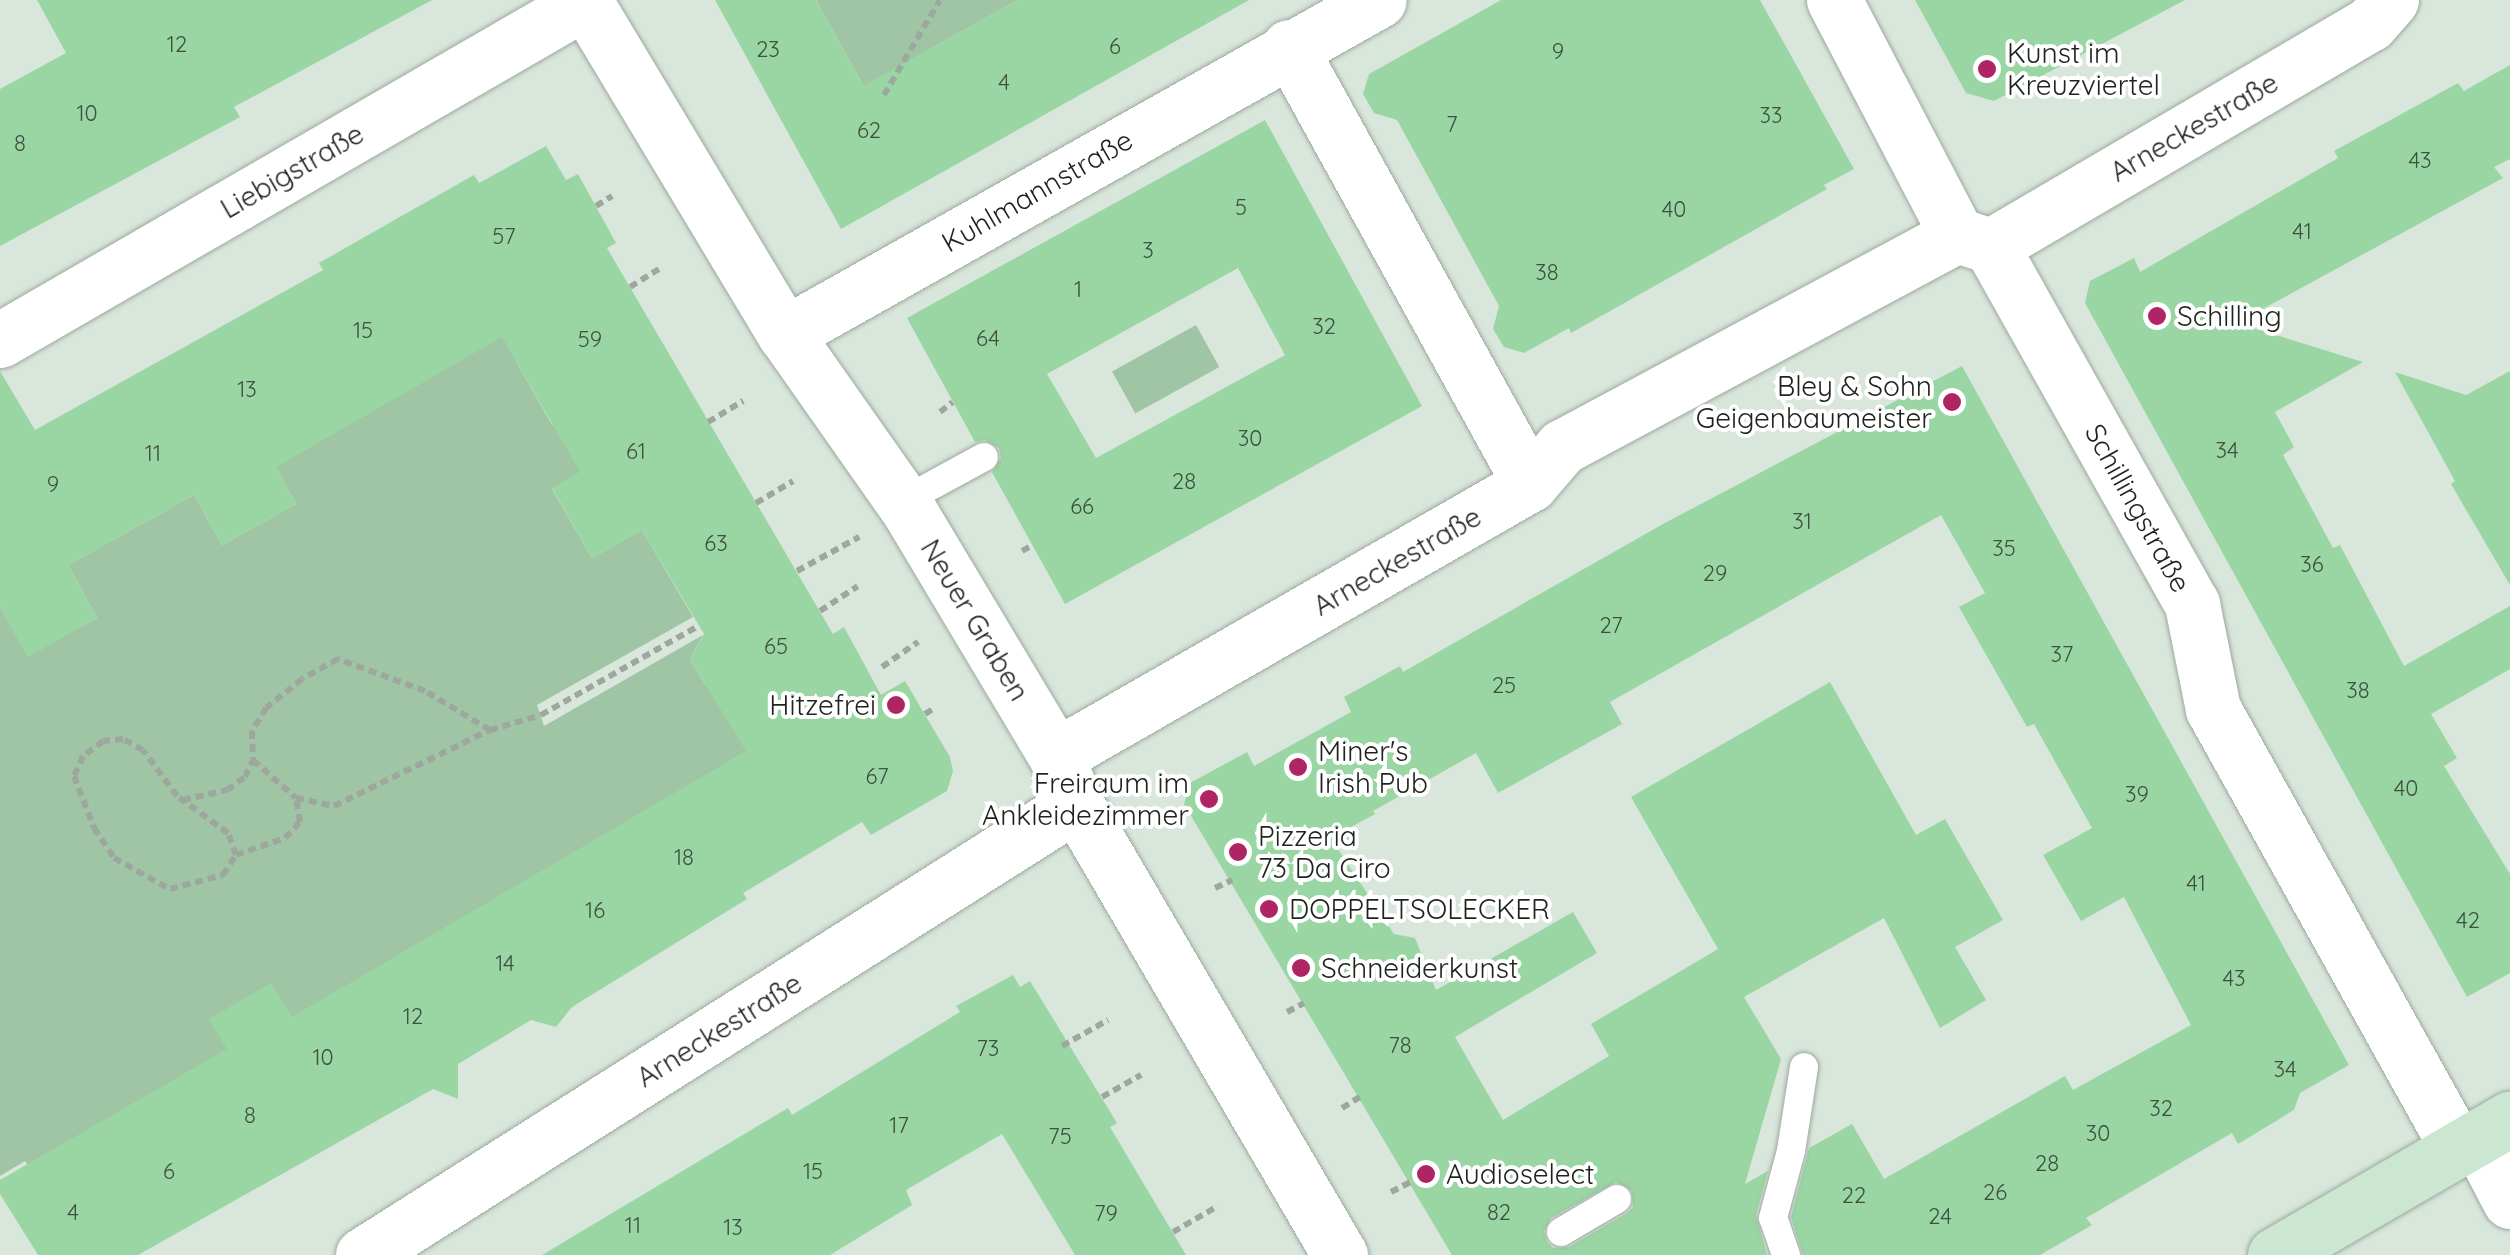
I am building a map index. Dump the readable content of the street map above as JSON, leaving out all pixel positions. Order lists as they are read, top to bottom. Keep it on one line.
{"streets":{"street":["Arneckestraße","Liebigstraße","Kuhlmannstraße","Schillingstraße","Neuer Graben"]},"crossings":[["Arneckestraße","Schillingstraße"],["Arneckestraße","Neuer Graben"],["Liebigstraße","Neuer Graben"],["Kuhlmannstraße","Neuer Graben"]],"places":["Kunst im Kreuzviertel","Schilling","Bley & Sohn Geigenbaumeister","Hitzefrei","Miner's Irish Pub","Freiraum im Ankleidezimmer","Pizzeria 73 Da Ciro","DOPPELTSOLECKER","Schneiderkunst","Audioselect"],"house_numbers":["12","6","23","9","4","10","33","7","62","8","43","5","40","41","57","3","38","1","32","15","64","59","13","30","34","61","11","28","9","66","31","63","35","36","29","27","65","37","25","38","67","40","39","18","41","16","42","14","43","12","78","73","10","34","32","8","17","30","75","28","6","15","26","22","4","82","79","24","11","13"]}
